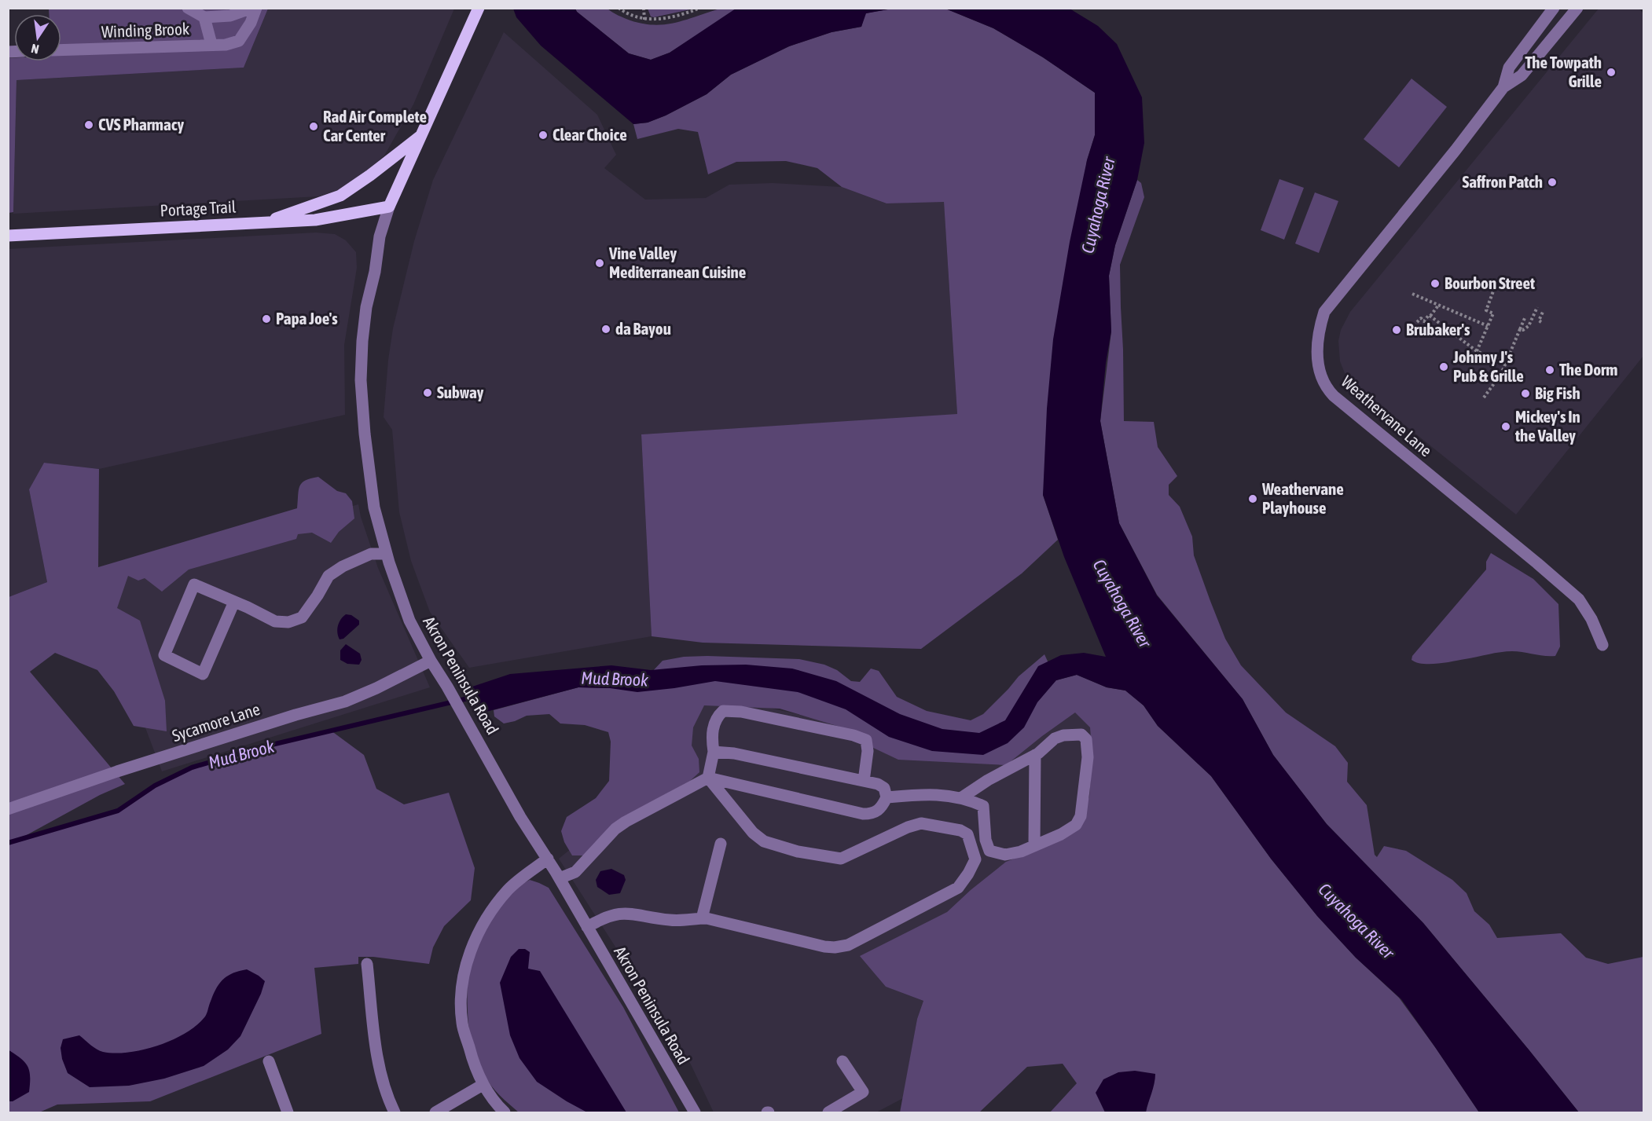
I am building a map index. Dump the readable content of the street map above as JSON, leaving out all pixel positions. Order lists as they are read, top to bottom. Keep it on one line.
{"streets":{"main road":["Portage Trail"],"street":["Winding Brook","Weathervane Lane","Akron Peninsula Road","Sycamore Lane"]},"crossings":[["Portage Trail","Akron Peninsula Road"],["Akron Peninsula Road","Sycamore Lane"]],"water":["Cuyahoga River","Mud Brook"],"places":["The Towpath Grille","CVS Pharmacy","Rad Air Complete Car Center","Clear Choice","Saffron Patch","Vine Valley Mediterranean Cuisine","Bourbon Street","Papa Joe's","da Bayou","Brubaker's","Johnny J's Pub & Grille","The Dorm","Subway","Big Fish","Mickey's In the Valley","Weathervane Playhouse"],"north":"bottom"}
